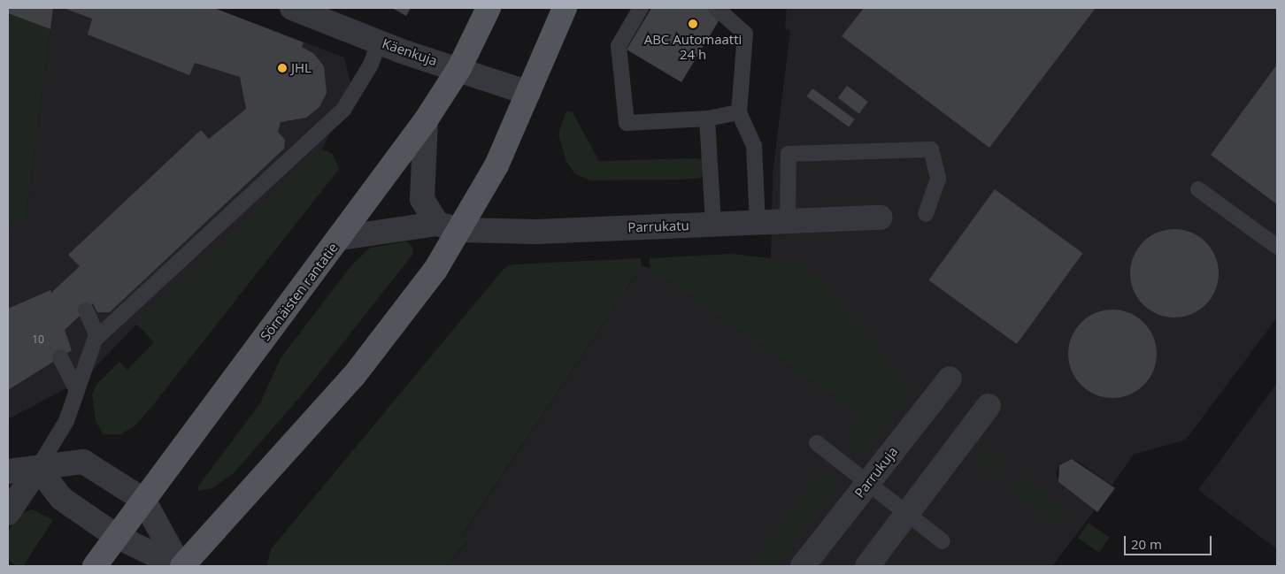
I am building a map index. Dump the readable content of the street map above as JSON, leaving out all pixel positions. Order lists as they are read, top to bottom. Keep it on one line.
{"streets":{"main road":["Sörnäisten rantatie"],"street":["Käenkuja","Parrukatu","Parrukuja"]},"crossings":[["Käenkuja","Sörnäisten rantatie"],["Parrukatu","Sörnäisten rantatie"]],"places":["ABC Automaatti 24 h","JHL"],"house_numbers":["10"],"scale_bar":"20 m"}
